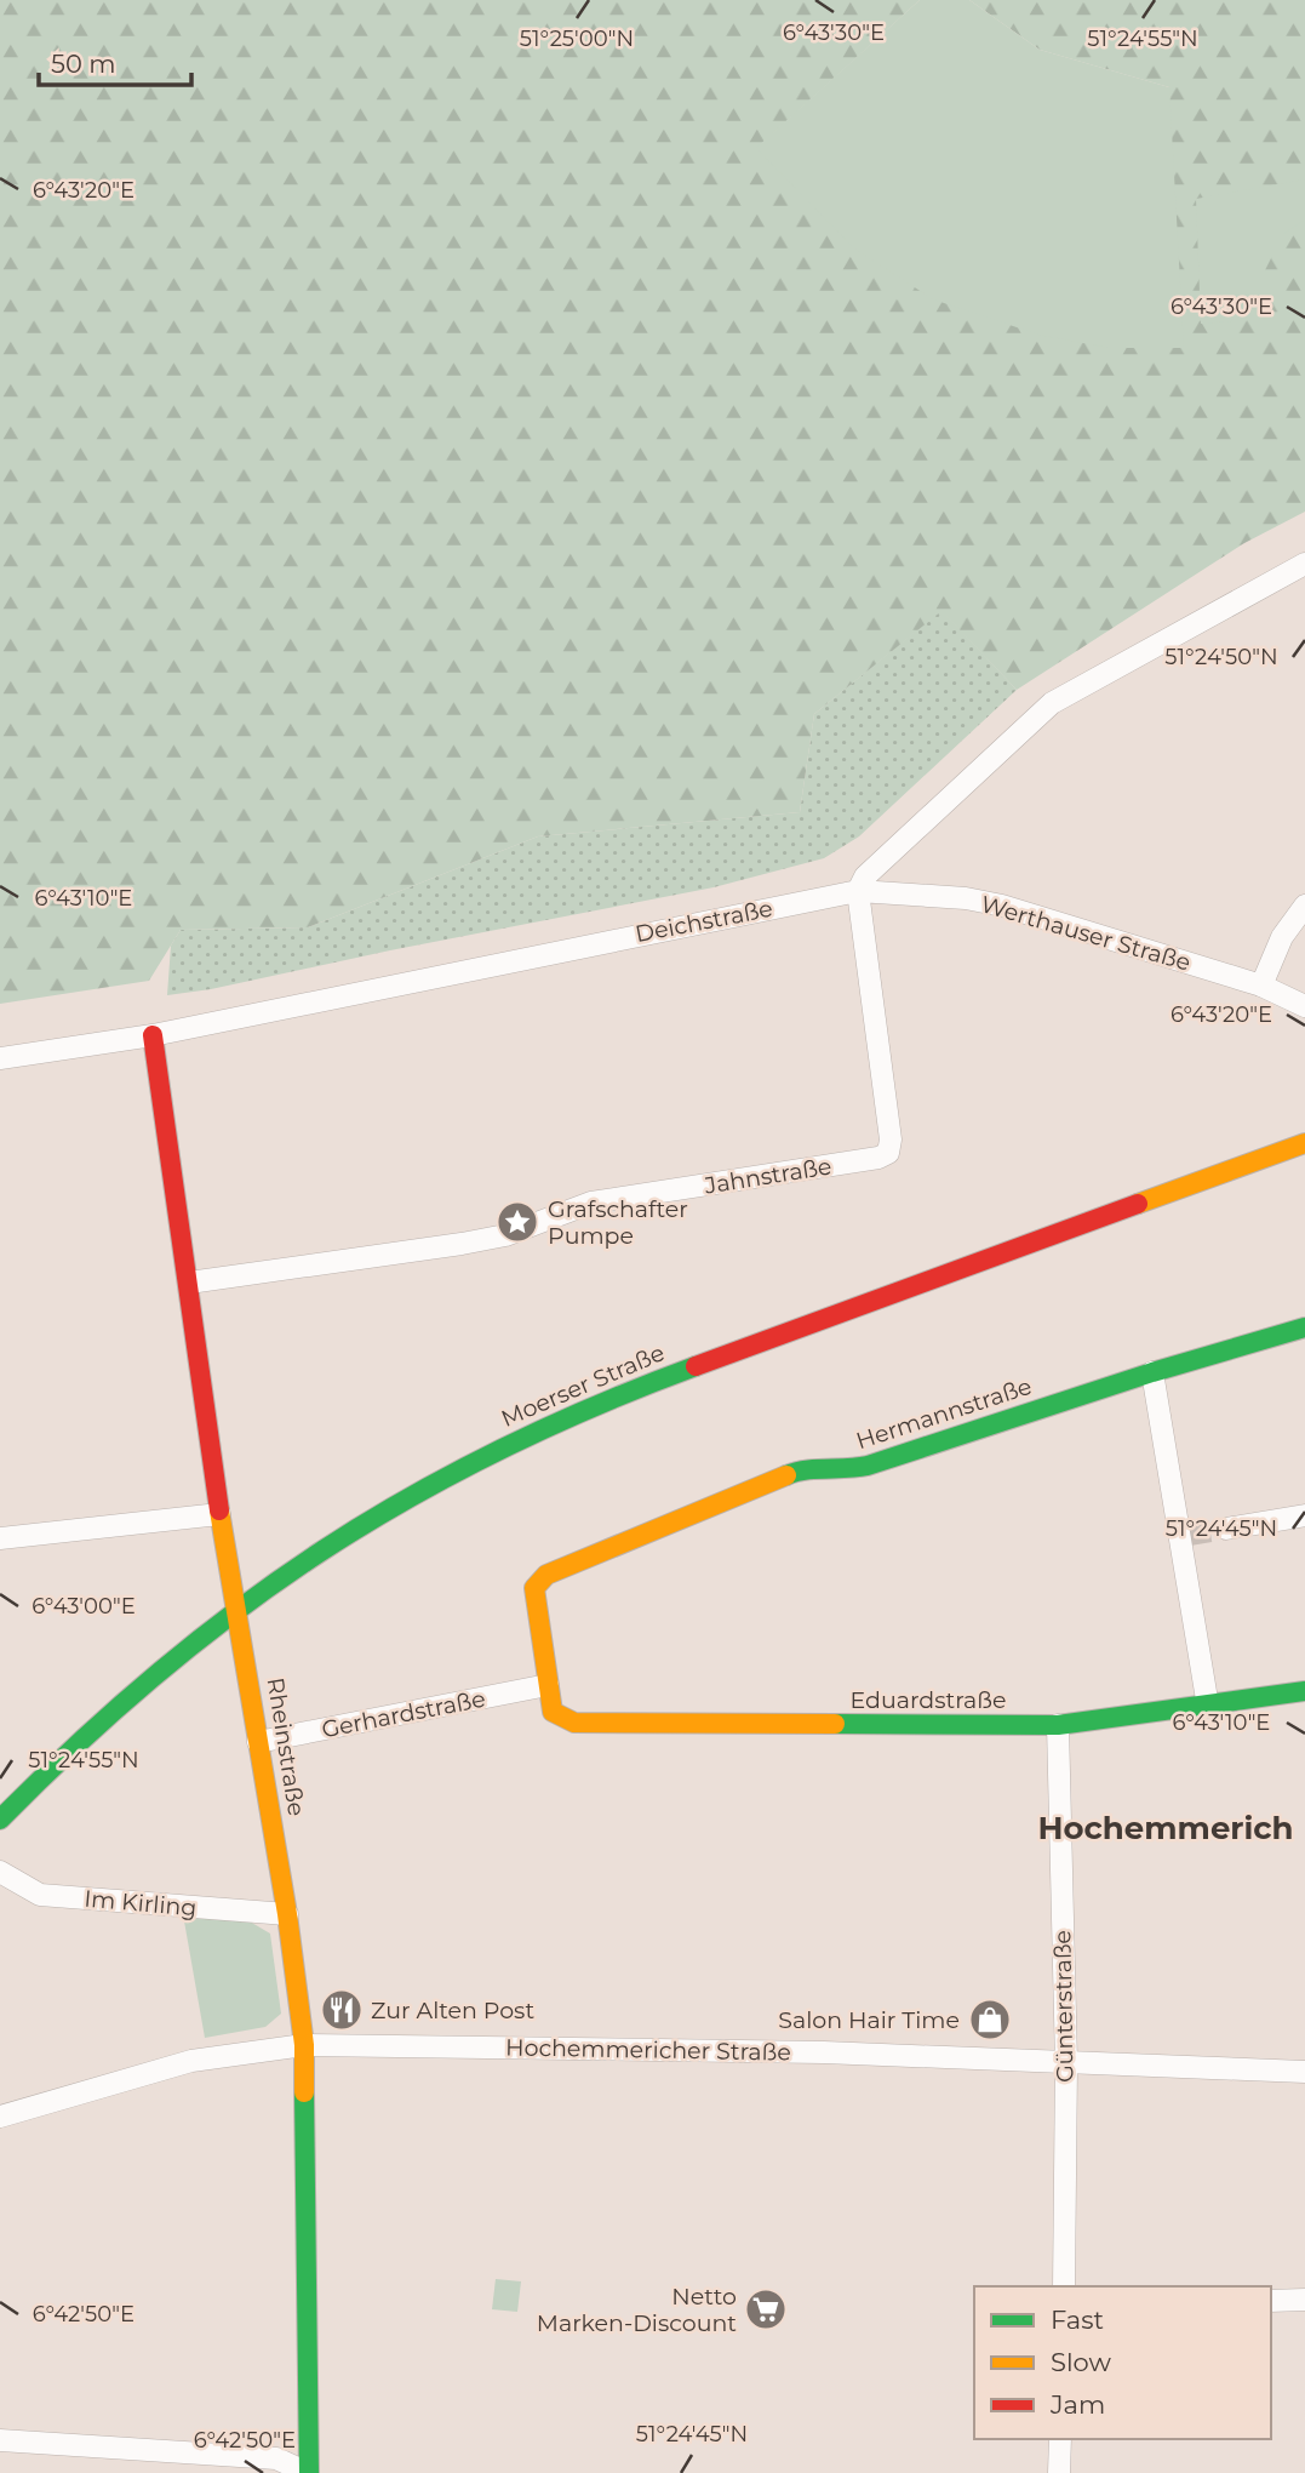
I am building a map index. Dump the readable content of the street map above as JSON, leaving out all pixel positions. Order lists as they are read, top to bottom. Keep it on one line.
{"streets":{"street":["Deichstraße","Werthauser Straße","Jahnstraße","Moerser Straße","Hermannstraße","Eduardstraße","Gerhardstraße","Rheinstraße","Im Kirling","Günterstraße","Hochemmericher Straße"]},"crossings":[["Deichstraße","Werthauser Straße"],["Deichstraße","Jahnstraße"],["Deichstraße","Rheinstraße"],["Werthauser Straße","Jahnstraße"],["Jahnstraße","Rheinstraße"],["Moerser Straße","Rheinstraße"],["Hermannstraße","Eduardstraße"],["Hermannstraße","Gerhardstraße"],["Eduardstraße","Günterstraße"],["Gerhardstraße","Rheinstraße"],["Rheinstraße","Im Kirling"],["Rheinstraße","Hochemmericher Straße"],["Günterstraße","Hochemmericher Straße"]],"districts":["Hochemmerich"],"places":{"place":["Grafschafter Pumpe"],"restaurant":["Zur Alten Post"],"shop":["Salon Hair Time"],"supermarket":["Netto Marken-Discount"]},"legend":["Fast","Slow","Jam"],"scale_bar":"50 m","coordinates":["6°43'30\"E","51°25'00\"N","51°24'55\"N","6°43'20\"E","51°24'50\"N","6°43'10\"E","51°24'45\"N","6°43'00\"E","6°42'50\"E"]}
